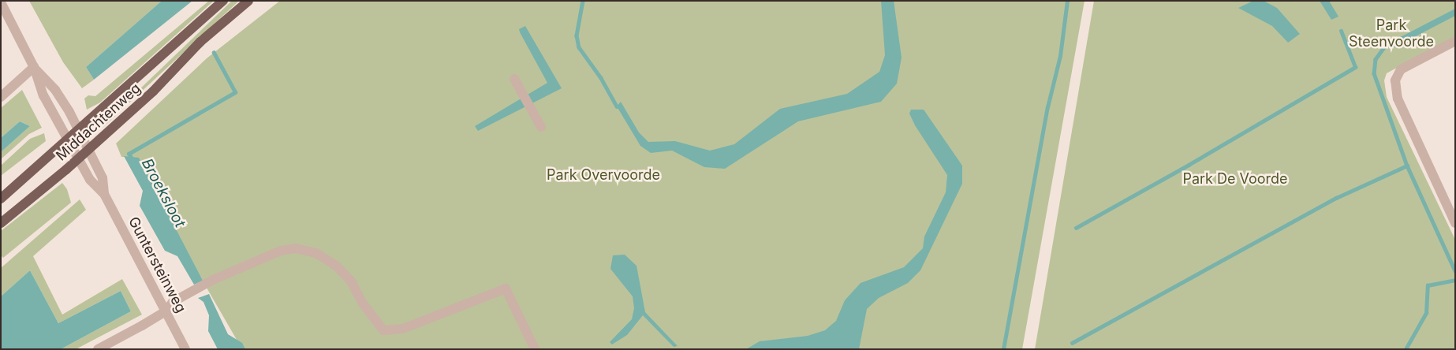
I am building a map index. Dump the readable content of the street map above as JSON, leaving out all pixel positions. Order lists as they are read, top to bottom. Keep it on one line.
{"streets":{"main road":["Middachtenweg"],"street":["Guntersteinweg"]},"crossings":[["Middachtenweg","Guntersteinweg"]],"water":["Broeksloot"],"parks":["Park Steenvoorde","Park Overvoorde","Park De Voorde"]}
